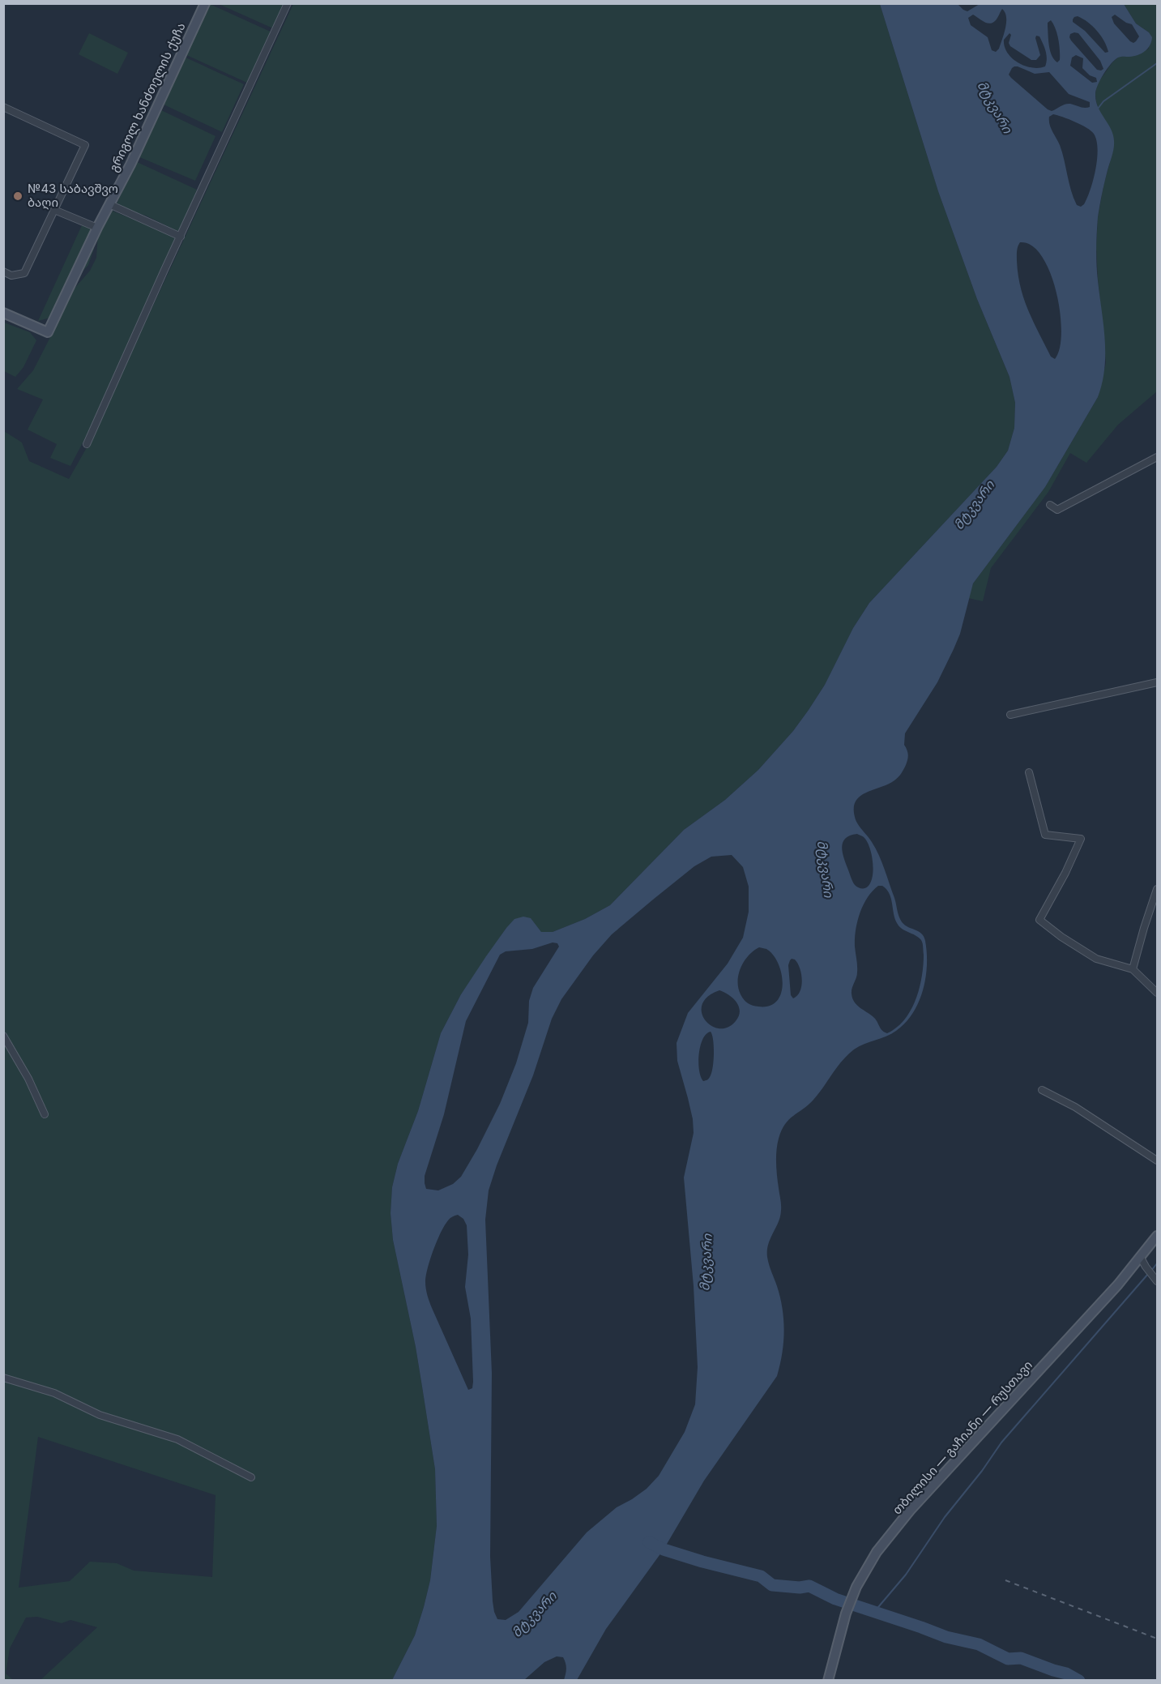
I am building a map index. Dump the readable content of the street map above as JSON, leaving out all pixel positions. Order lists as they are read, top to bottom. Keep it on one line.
{"streets":{"main road":["გრიგოლ ხანძთელის ქუჩა","თბილისი — გაჩიანი — რუსთავი"]},"water":["მტკვარი"],"places":["№43 საბავშვო ბაღი"]}
